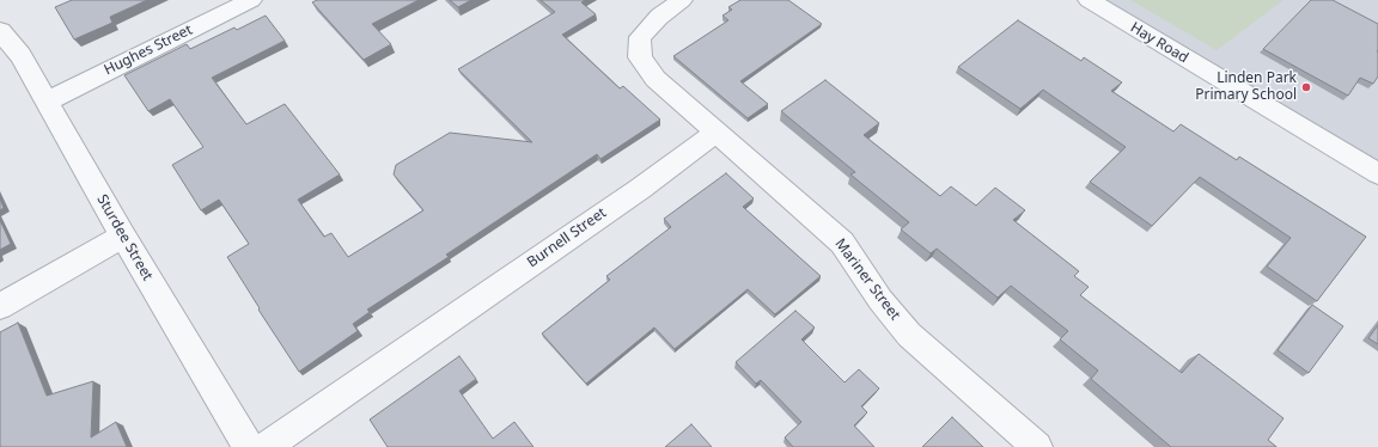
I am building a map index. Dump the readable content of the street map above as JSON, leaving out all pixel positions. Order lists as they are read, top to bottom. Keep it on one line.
{"streets":{"street":["Hay Road","Hughes Street","Sturdee Street","Burnell Street","Mariner Street"]},"crossings":[["Hughes Street","Sturdee Street"],["Burnell Street","Mariner Street"]],"places":["Linden Park Primary School"]}
